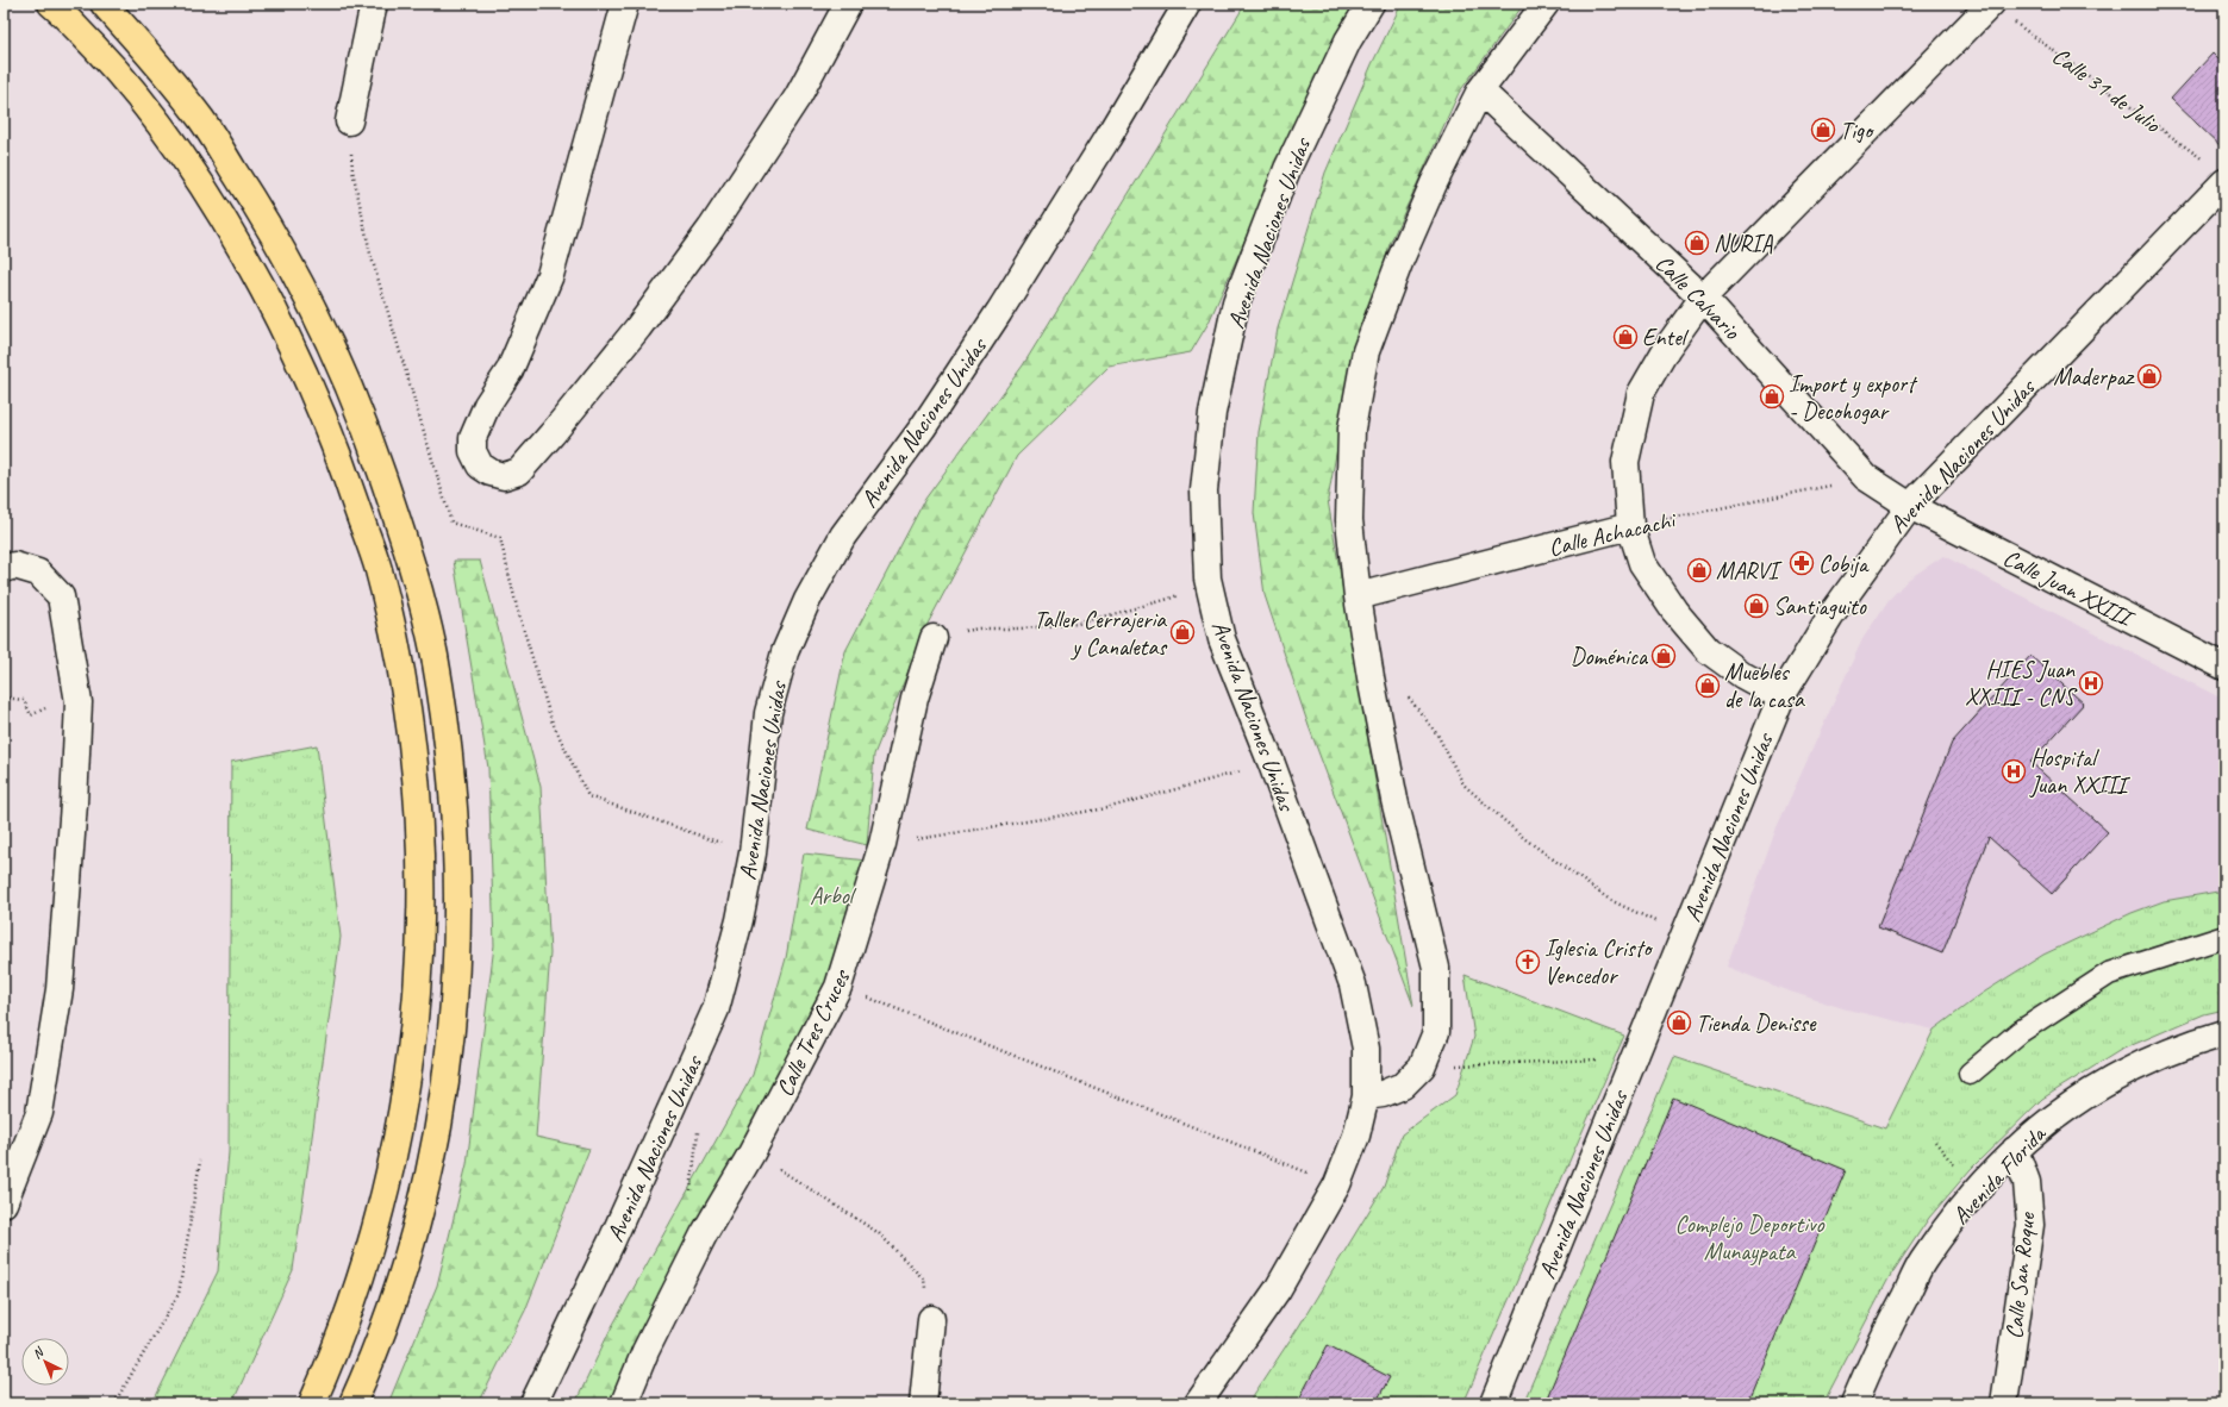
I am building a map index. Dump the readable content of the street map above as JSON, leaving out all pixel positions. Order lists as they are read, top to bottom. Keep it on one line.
{"streets":{"street":["Avenida Naciones Unidas","Calle Calvario","Calle Achacachi","Calle Juan XXIII","Calle Tres Cruces","Avenida Florida","Calle San Roque"],"path":["Calle 31 de Julio"]},"crossings":[["Calle 31 de Julio","Avenida Naciones Unidas"],["Avenida Naciones Unidas","Calle Calvario"],["Avenida Naciones Unidas","Calle Juan XXIII"],["Calle Calvario","Calle Achacachi"],["Calle Calvario","Calle Juan XXIII"],["Avenida Florida","Calle San Roque"]],"parks":["Arbol","Complejo Deportivo Munaypata"],"places":{"shop":["Tigo","NURIA","Entel","Maderpaz","Import y export - Decohogar","MARVI","Santiaguito","Taller Cerrajeria y Canaletas","Doménica","Muebles de la casa","Tienda Denisse"],"pharmacy":["Cobija"],"hospital":["HIES Juan XXIII - CNS","Hospital Juan XXIII"],"church":["Iglesia Cristo Vencedor"]},"north":"top left"}
